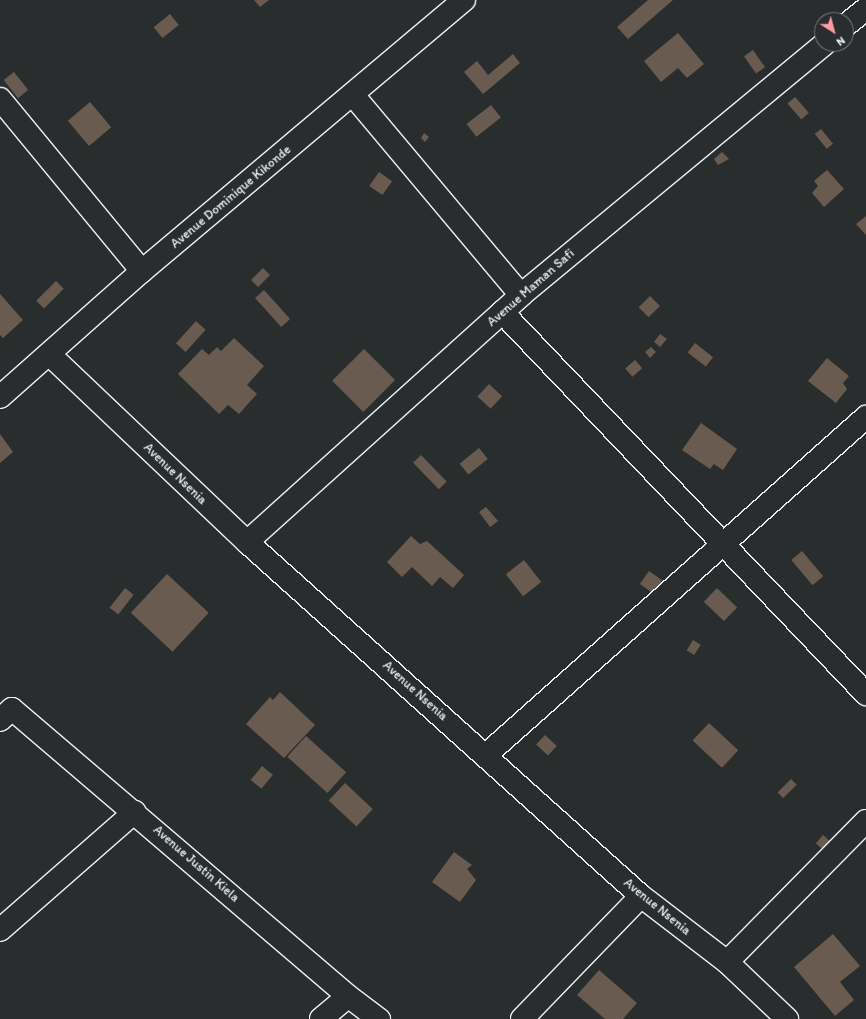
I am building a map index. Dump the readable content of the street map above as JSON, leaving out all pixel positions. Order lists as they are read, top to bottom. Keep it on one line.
{"streets":{"street":["Avenue Dominique Kikonde","Avenue Maman Safi","Avenue Nsenia","Avenue Justin Kiela"]},"crossings":[["Avenue Dominique Kikonde","Avenue Nsenia"],["Avenue Maman Safi","Avenue Nsenia"]],"north":"bottom right"}
